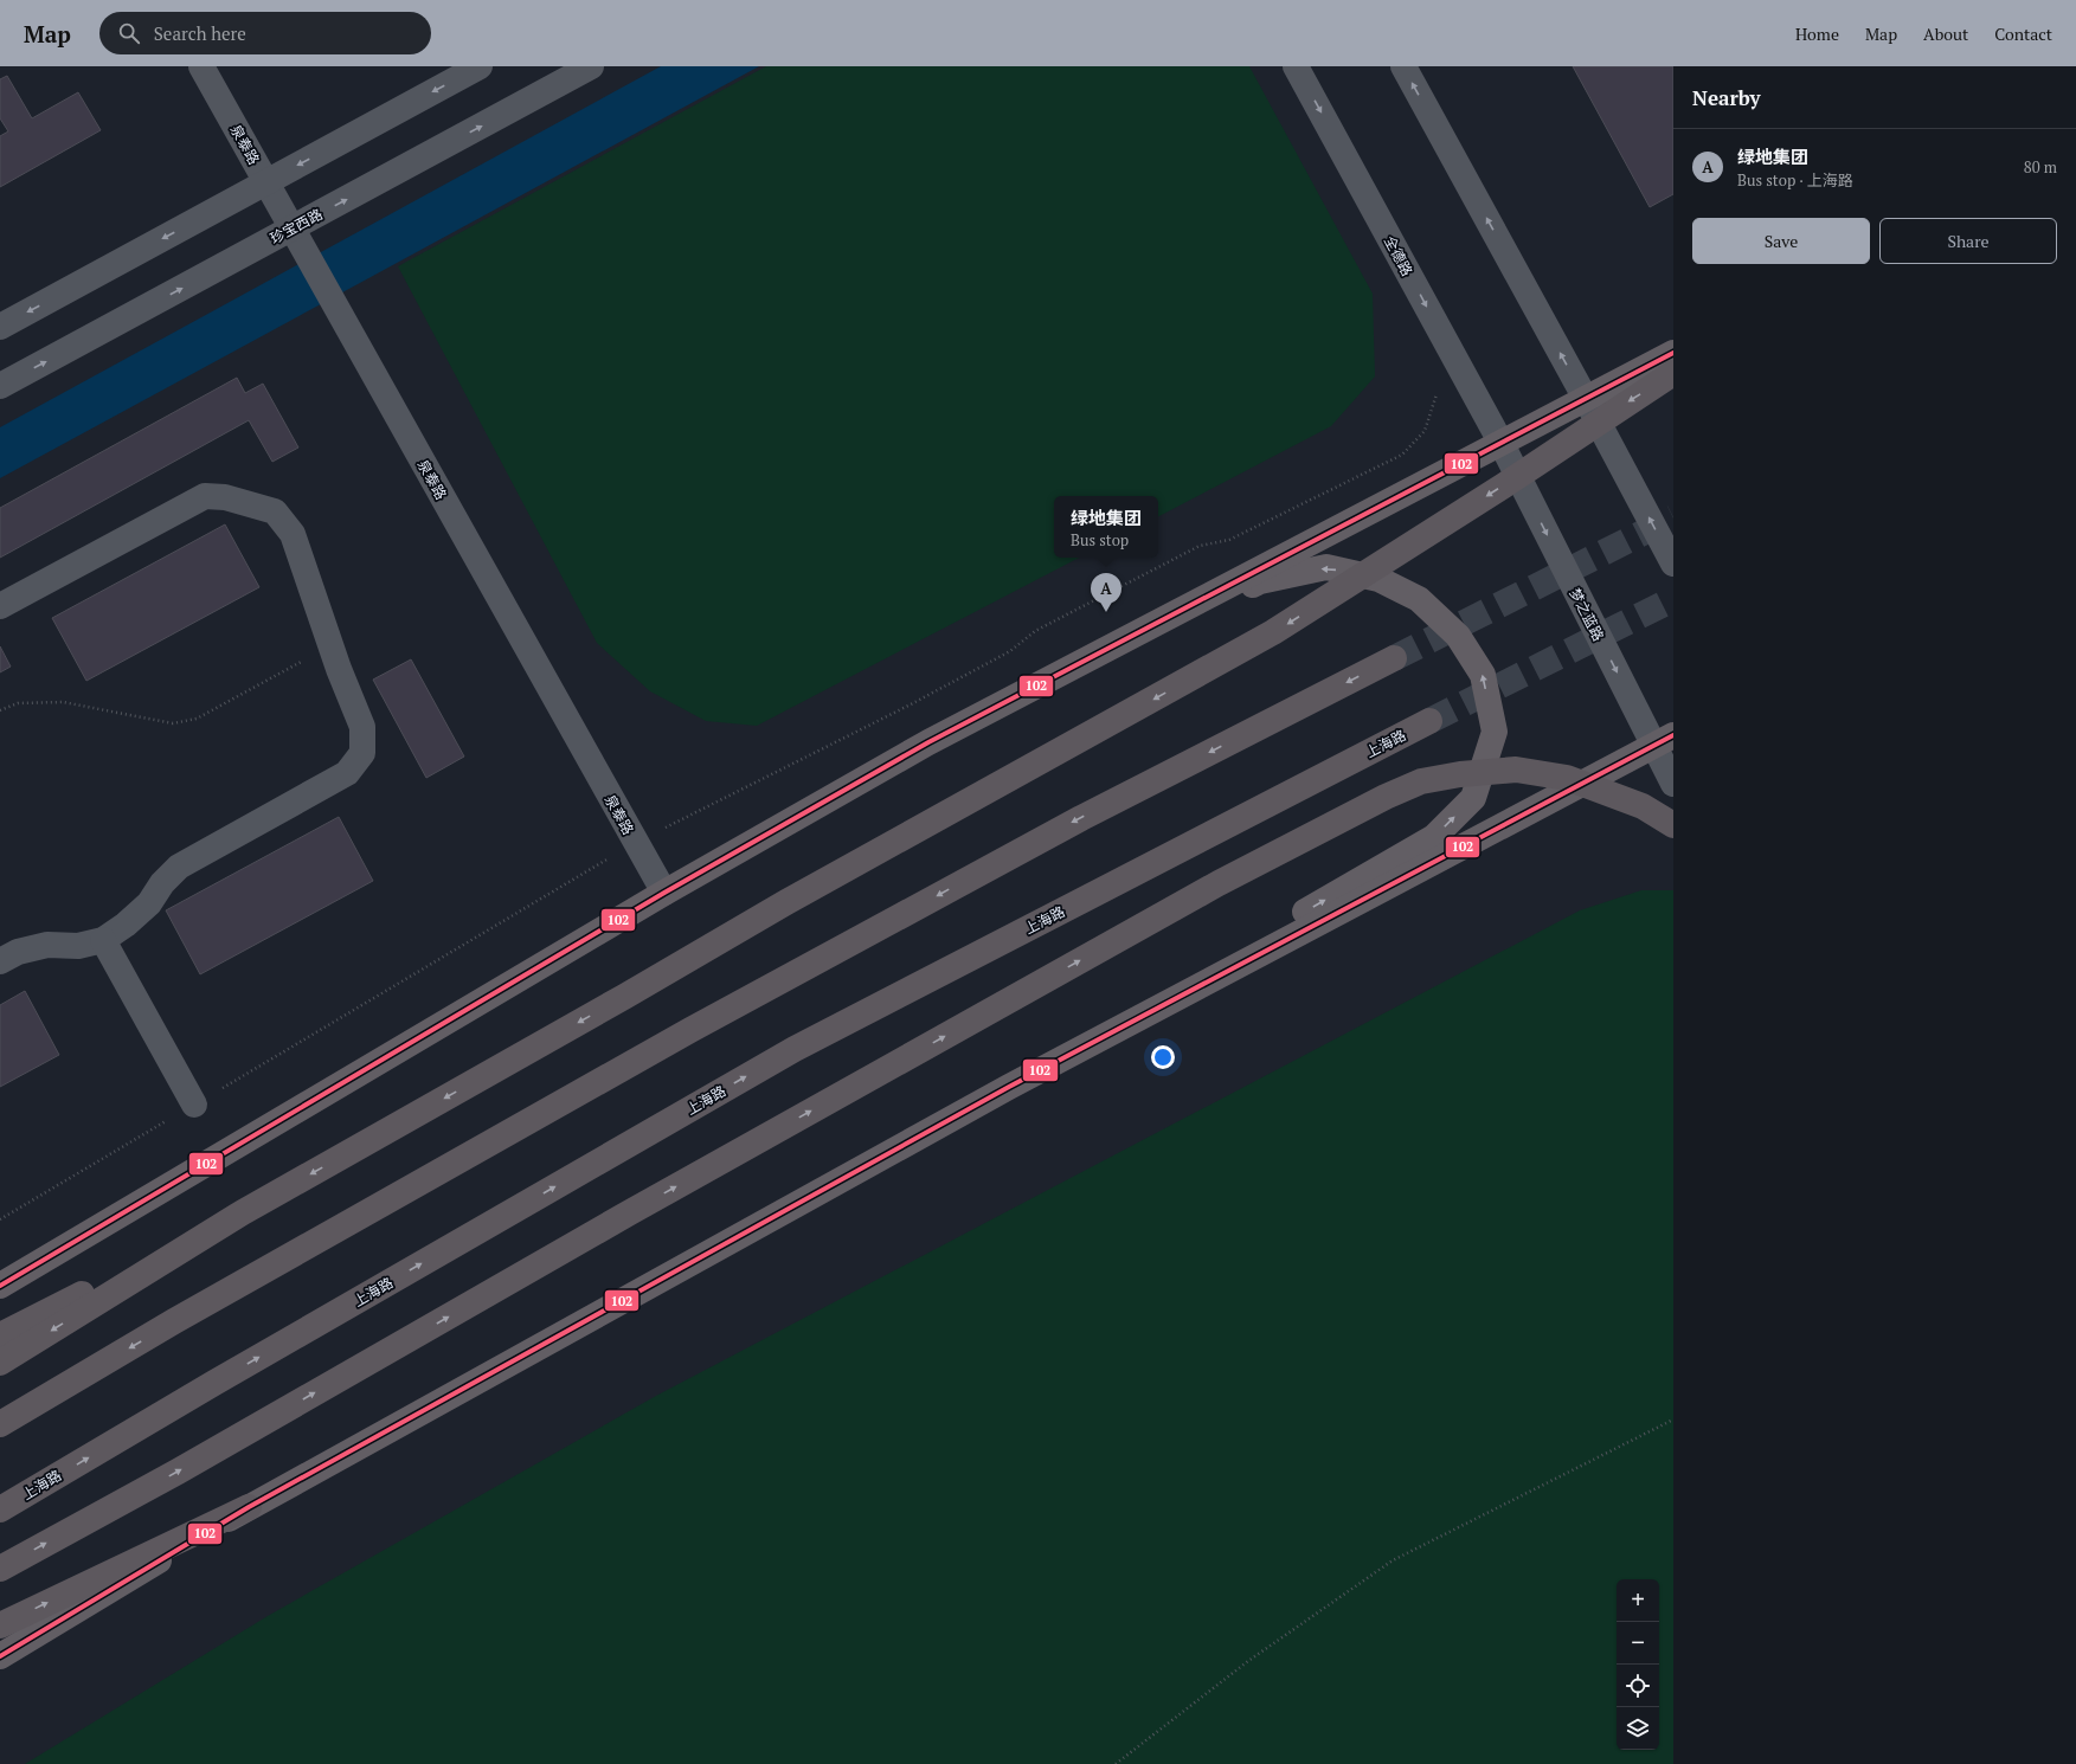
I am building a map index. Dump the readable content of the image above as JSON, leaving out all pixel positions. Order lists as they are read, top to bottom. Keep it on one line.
{"streets":{"highway":["上海路"],"street":["泉泰路","珍宝西路","全德路","梦之蓝路"]},"crossings":[["泉泰路","珍宝西路"],["全德路","梦之蓝路"]],"lines":["transit line 102"],"page":{"header":"Map","search":"Search here","nav":["Home","Map","About","Contact"],"heading":"Nearby","list":[{"mark":"A","name":"绿地集团","note":"Bus stop · 上海路","value":"80 m"}],"buttons":["Save","Share"],"popup":["绿地集团","Bus stop"],"pins":"A","map_buttons":["+","−"]}}
